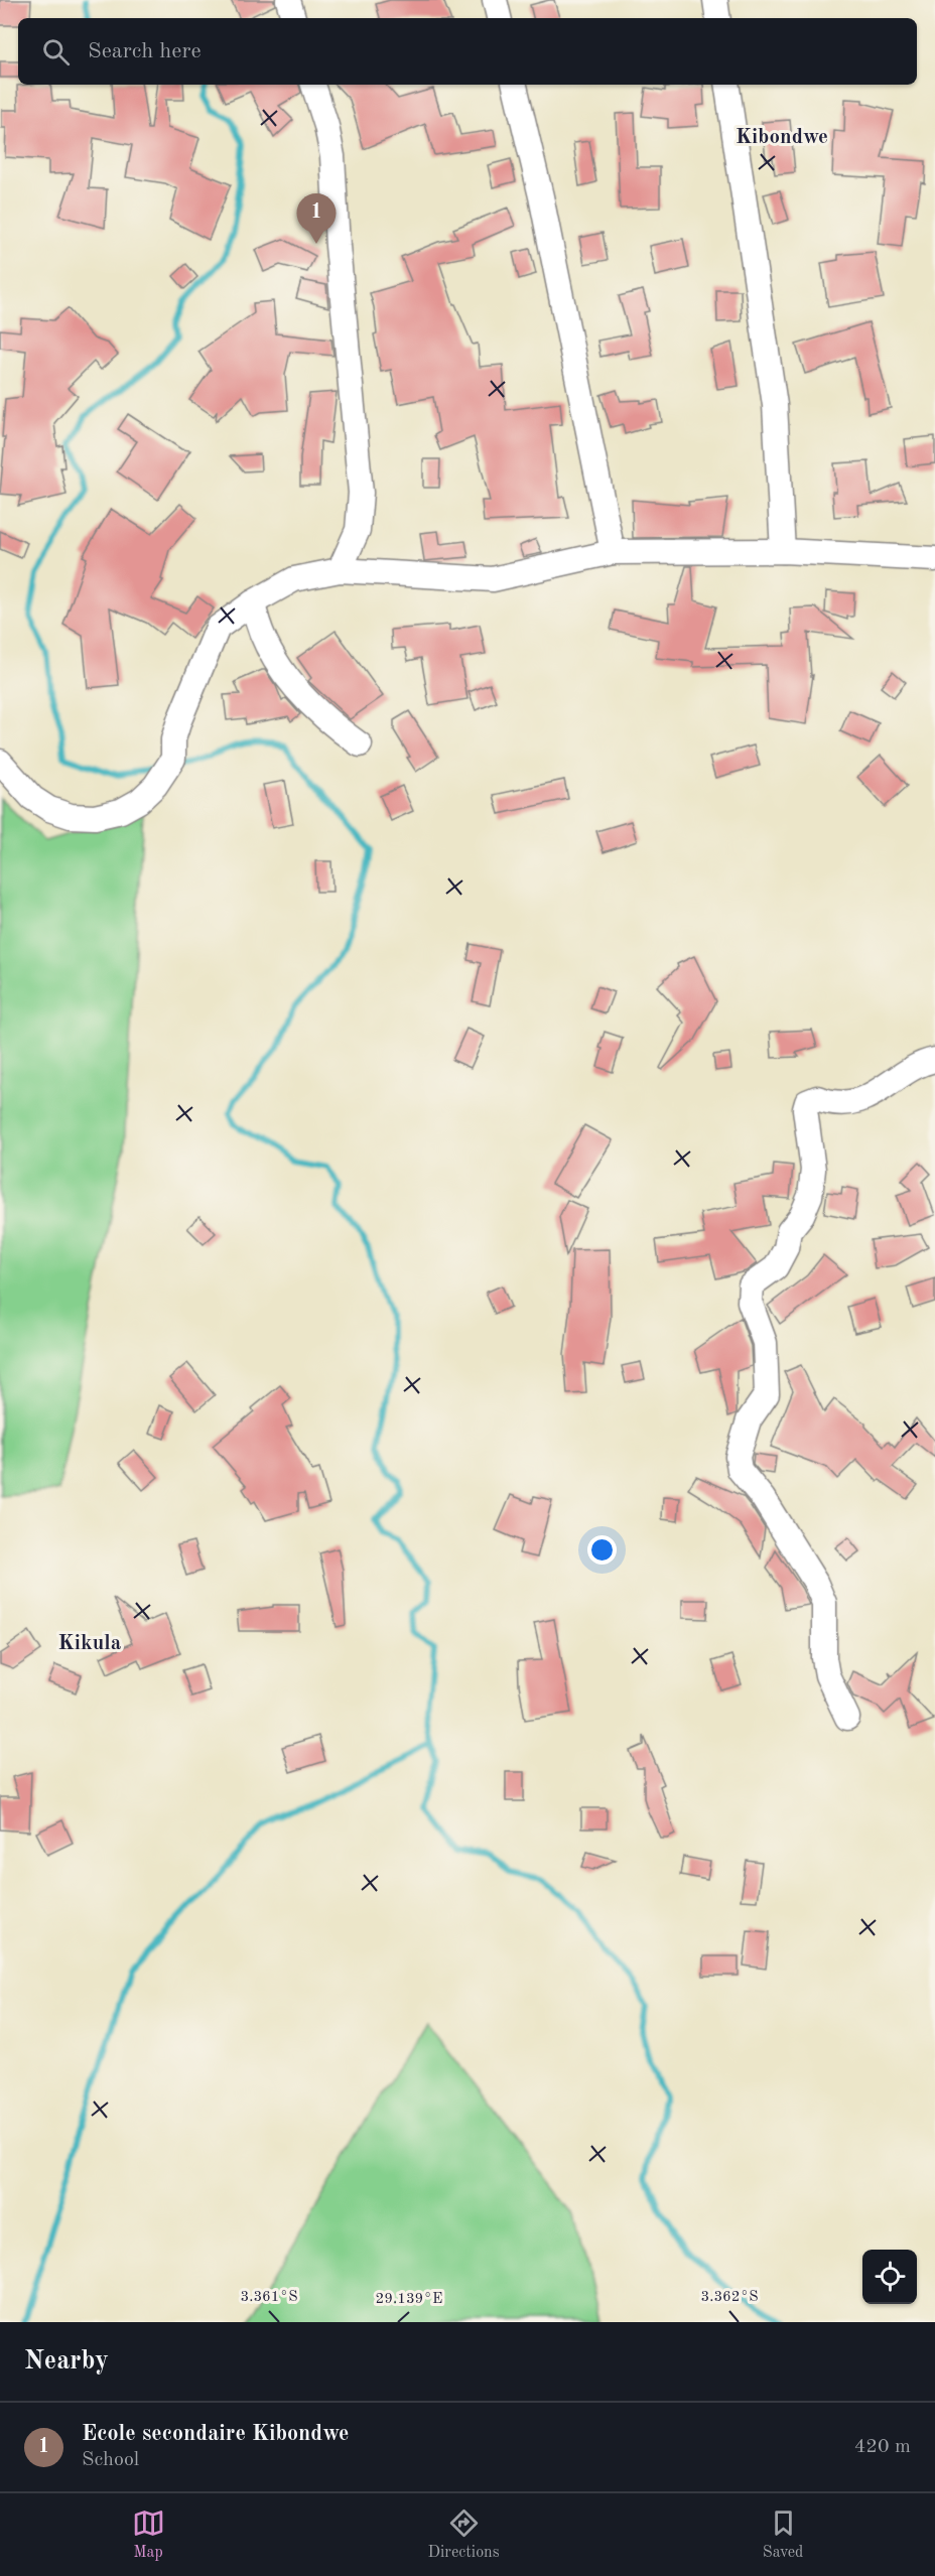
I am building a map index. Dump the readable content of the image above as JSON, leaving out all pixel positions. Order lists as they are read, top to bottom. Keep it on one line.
{"districts":["Kibondwe","Kikula"],"page":{"search":"Search here","pins":"1","heading":"Nearby","list":[{"mark":"1","name":"Ecole secondaire Kibondwe","note":"School","value":"420 m"}],"nav":["Map","Directions","Saved"]},"coordinates":["3.361°S","3.362°S","29.139°E"]}
